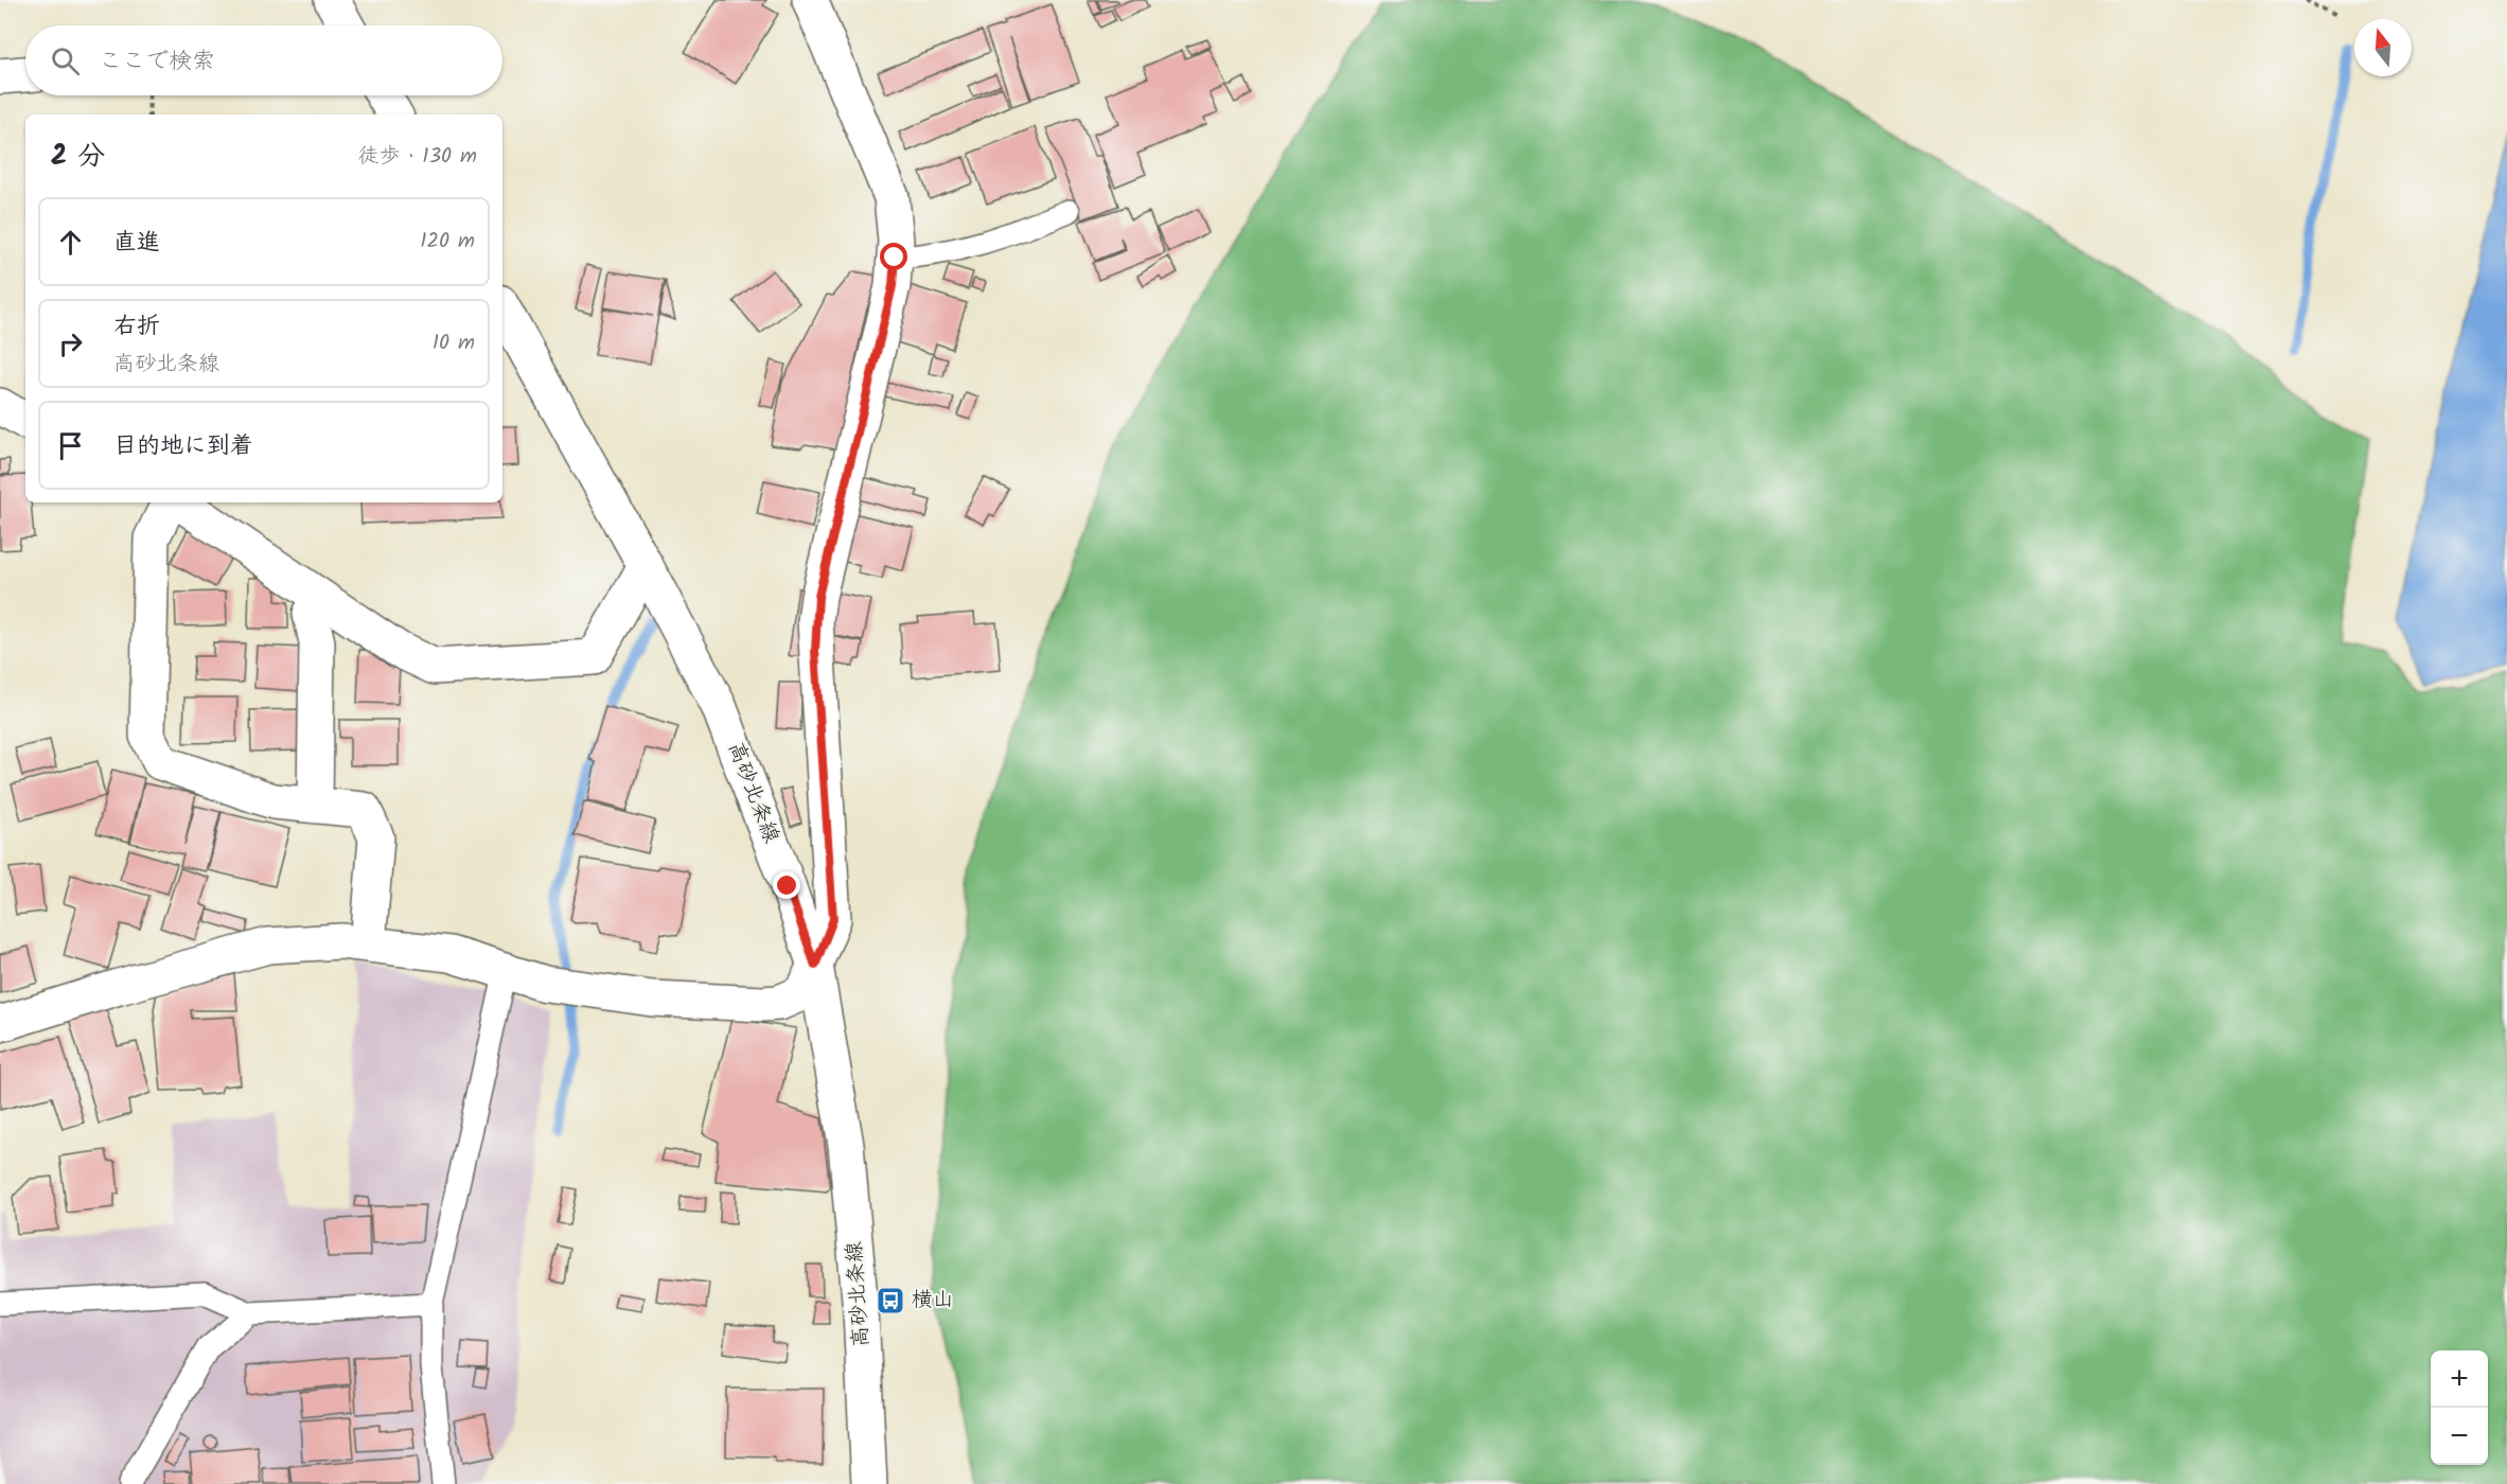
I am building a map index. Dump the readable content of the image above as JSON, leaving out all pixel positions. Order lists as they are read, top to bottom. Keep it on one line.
{"streets":{"street":["高砂北条線"]},"places":{"bus stop":["横山"]},"north":"top","page":{"search":"ここで検索","heading":["2 分","徒歩 · 130 m"],"list":[["直進","120 m"],["右折","高砂北条線","10 m"],"目的地に到着"],"map_buttons":["+","−"]}}
